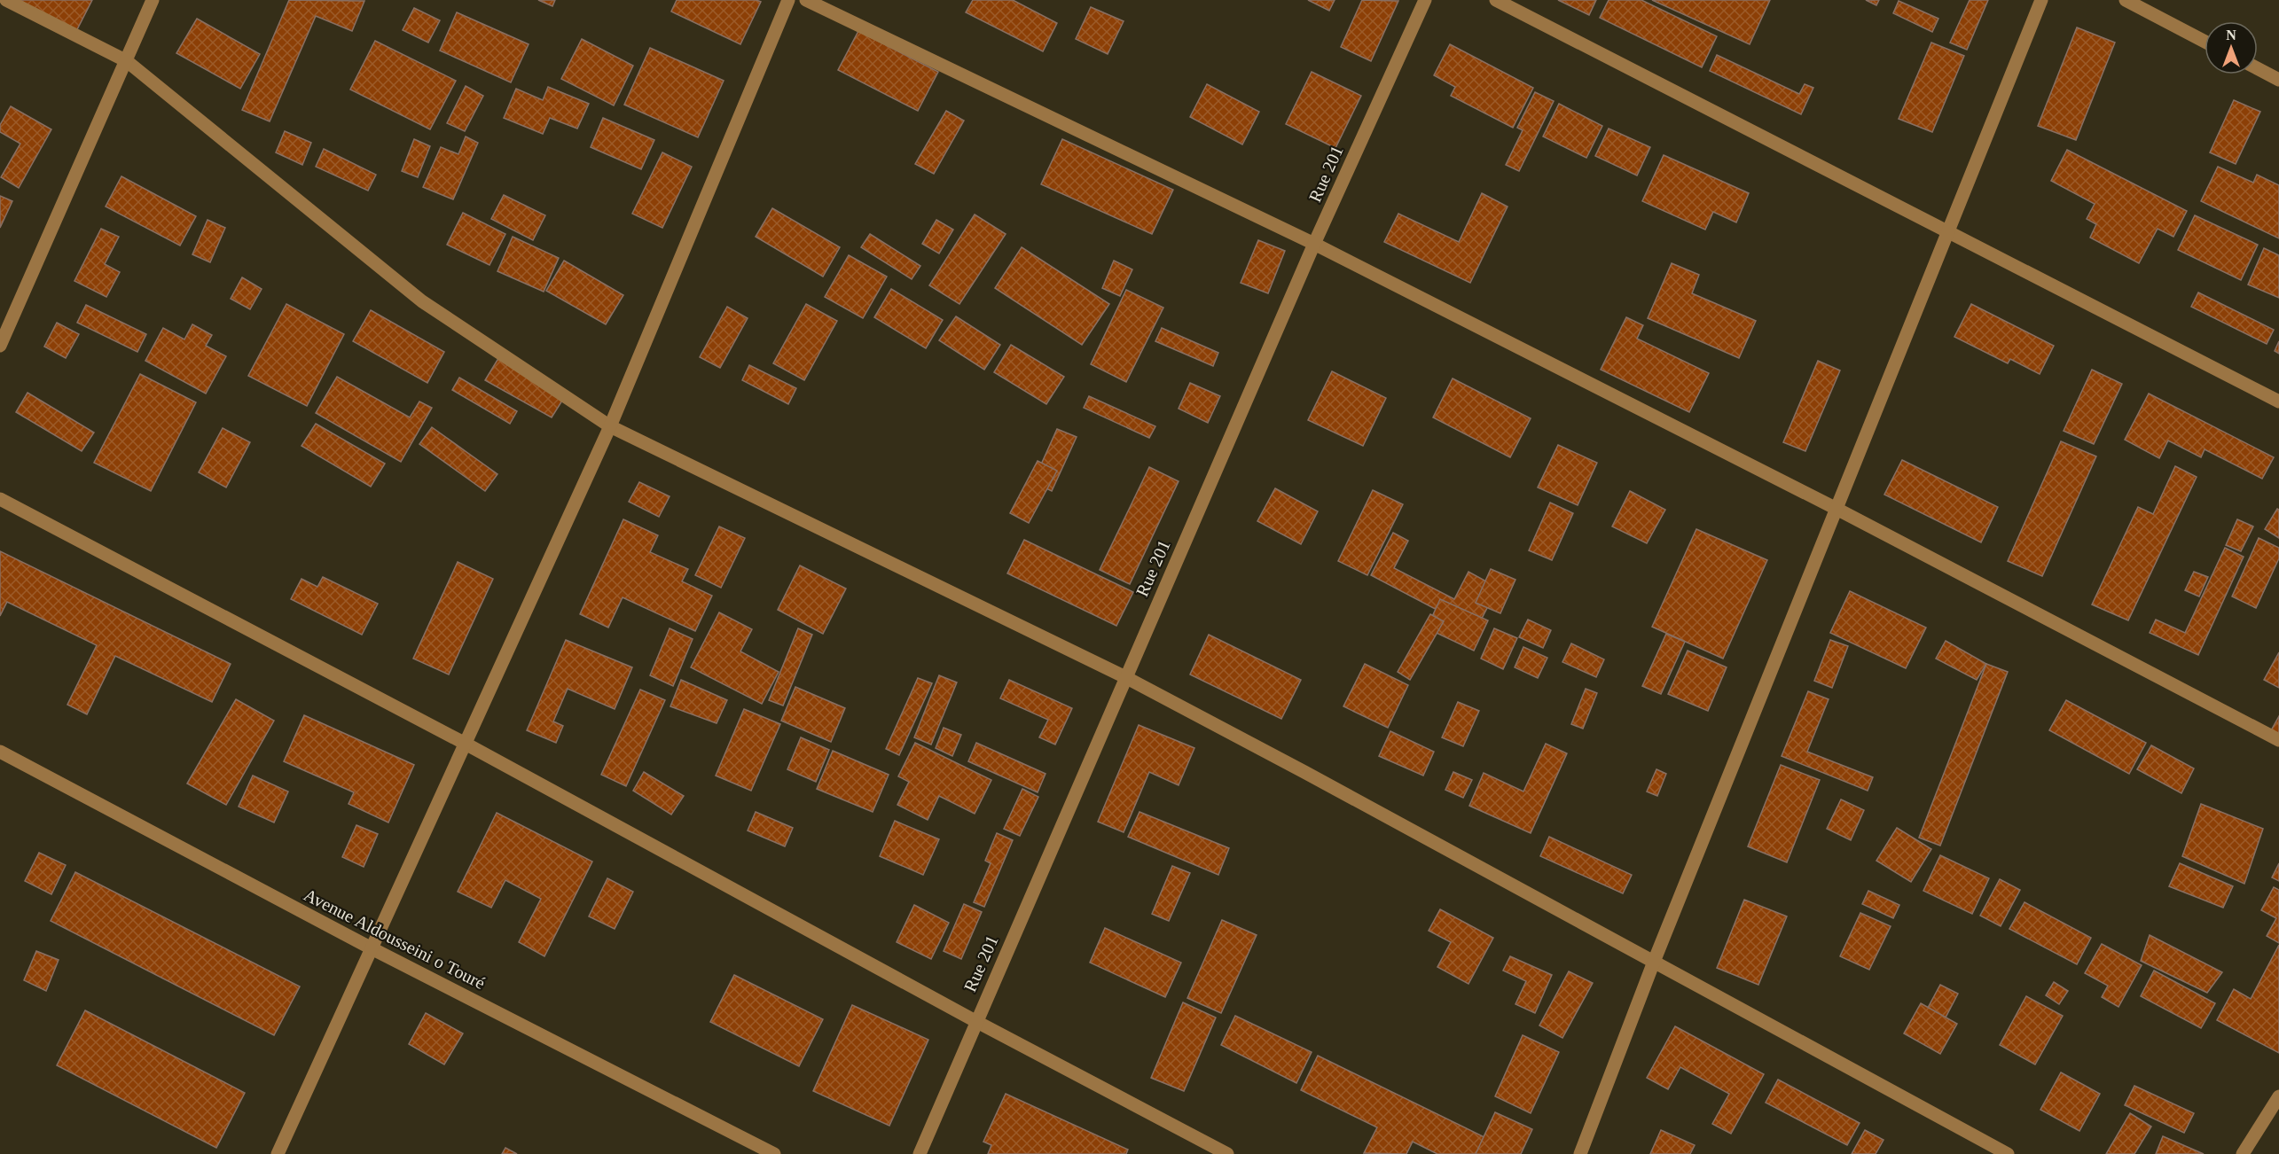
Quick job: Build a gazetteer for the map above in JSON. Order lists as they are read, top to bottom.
{
  "streets": {
    "street": ["Rue 201", "Avenue Aldousseini o Touré"]
  },
  "north": "top"
}
